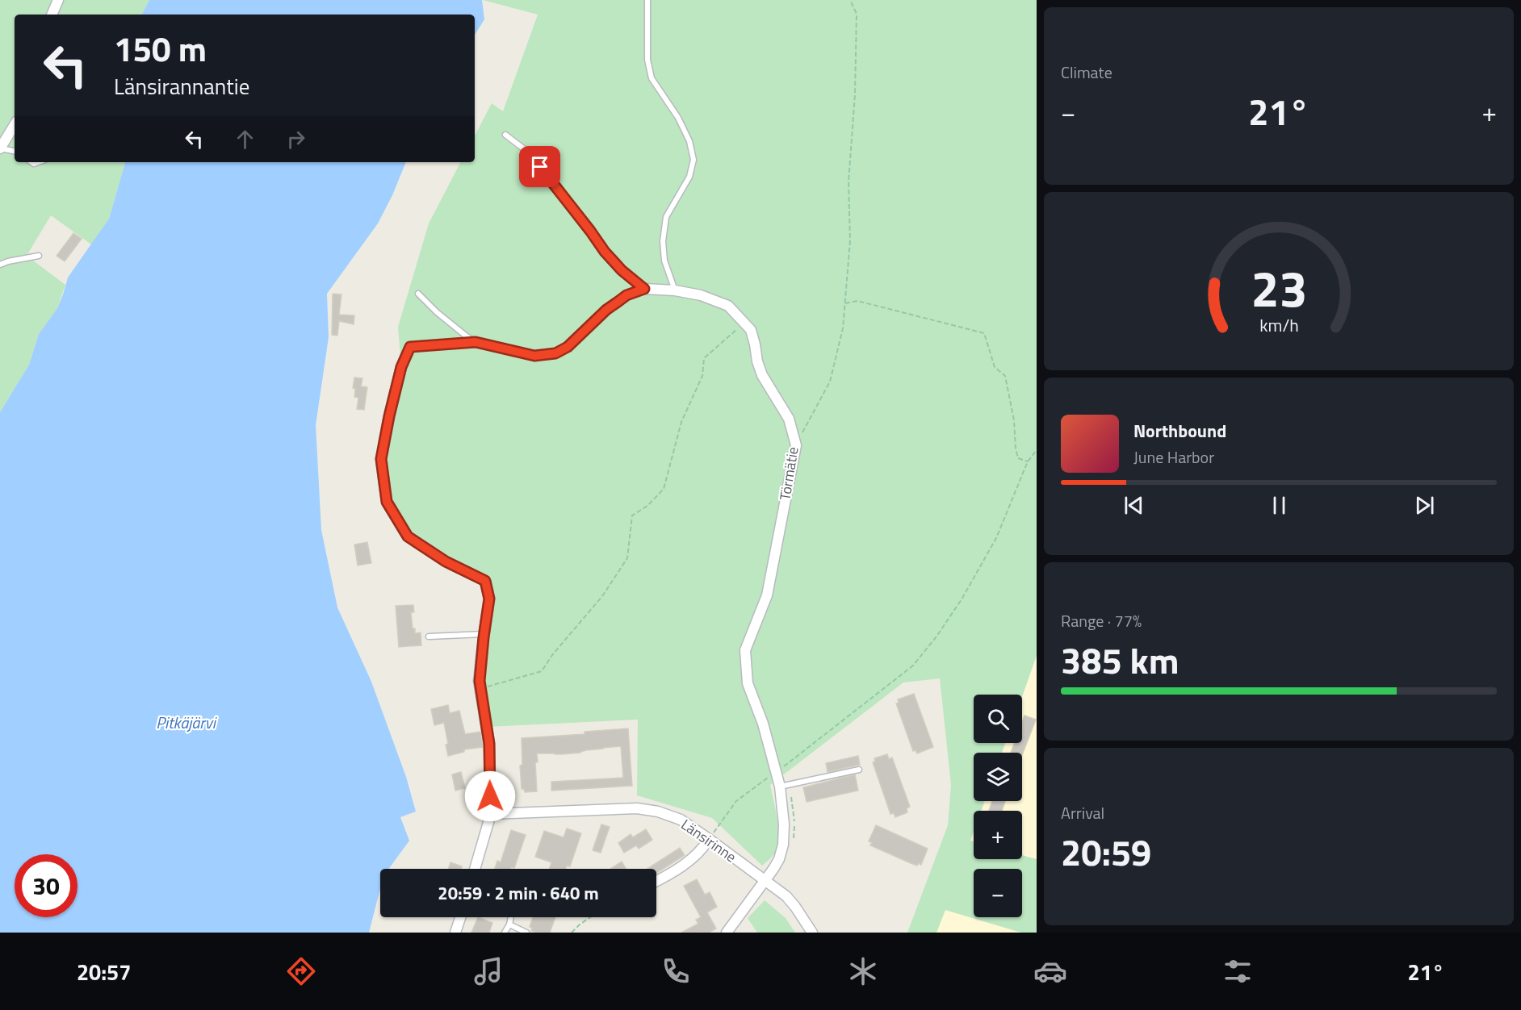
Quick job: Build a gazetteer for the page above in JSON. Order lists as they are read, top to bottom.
{
  "streets": {
    "street": ["Törmätie", "Länsirinne"]
  },
  "crossings": [
    ["Törmätie", "Länsirinne"]
  ],
  "water": ["Pitkäjärvi"],
  "page": {
    "tile": [
      "Climate",
      ["Range · 77%", "385 km"],
      ["Arrival", "20:59"]
    ],
    "turn": ["150 m", "Länsirannantie"],
    "heat": ["−", "21°", "+"],
    "song": ["Northbound", "June Harbor"],
    "map_buttons": ["+", "−"],
    "limit": "30",
    "trip": "20:59 · 2 min · 640 m",
    "tabs": ["20:57", "21°"],
    "gauge": ["23", "km/h"]
  }
}
